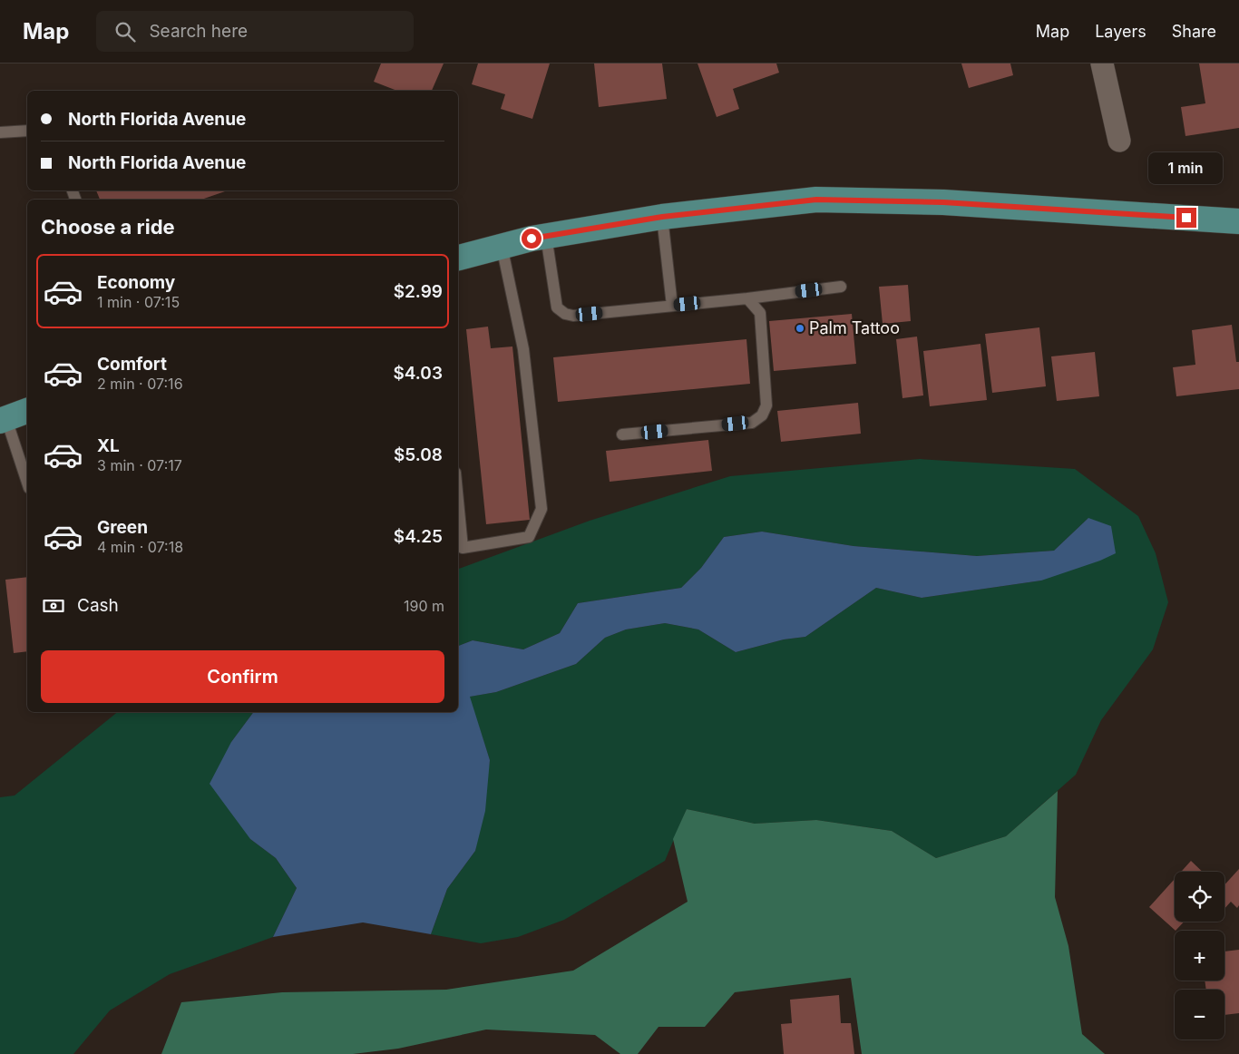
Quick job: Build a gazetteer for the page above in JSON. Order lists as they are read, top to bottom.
{
  "places": ["Palm Tattoo"],
  "page": {
    "header": "Map",
    "search": "Search here",
    "nav": ["Map", "Layers", "Share"],
    "banner": ["North Florida Avenue", "North Florida Avenue"],
    "bubble": "1 min",
    "heading": "Choose a ride",
    "list": [
      {
        "name": "Economy",
        "note": "1 min · 07:15",
        "value": "$2.99"
      },
      {
        "name": "Comfort",
        "note": "2 min · 07:16",
        "value": "$4.03"
      },
      {
        "name": "XL",
        "note": "3 min · 07:17",
        "value": "$5.08"
      },
      {
        "name": "Green",
        "note": "4 min · 07:18",
        "value": "$4.25"
      }
    ],
    "pay": ["Cash", "190 m"],
    "buttons": "Confirm",
    "map_buttons": ["+", "−"]
  }
}
